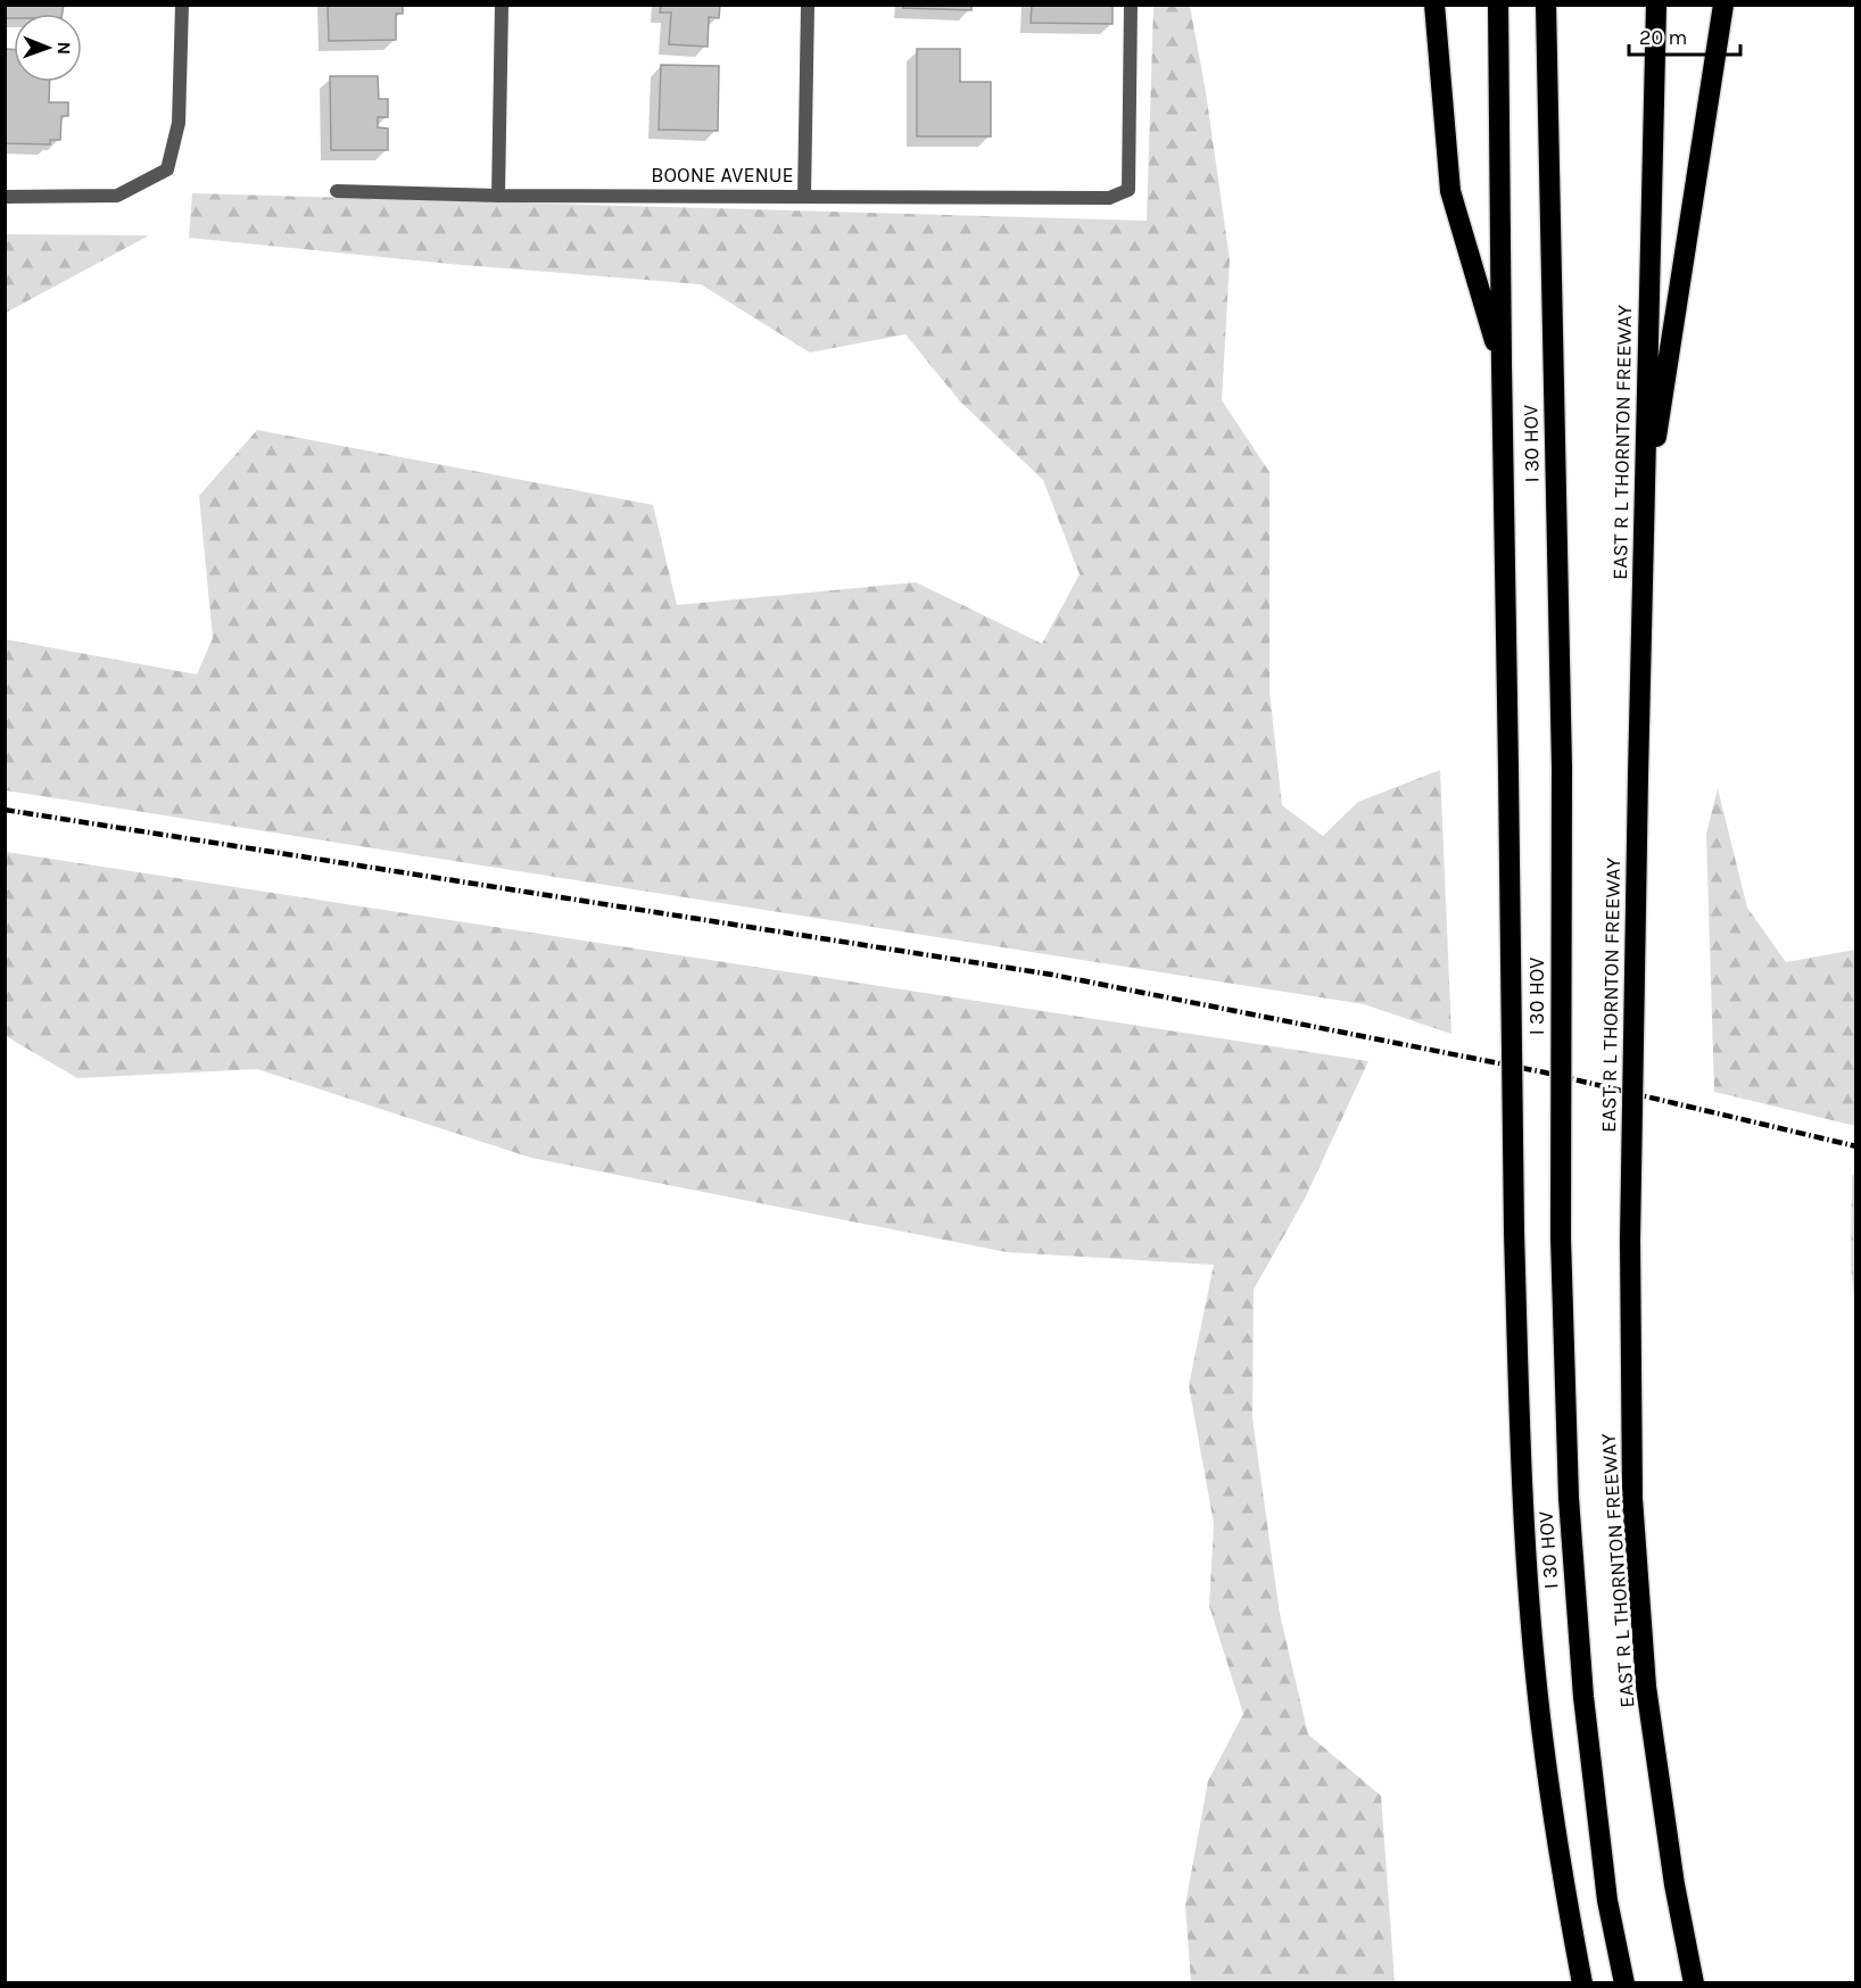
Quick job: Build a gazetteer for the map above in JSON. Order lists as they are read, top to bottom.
{
  "streets": {
    "highway": ["EAST R L THORNTON FREEWAY", "I 30 HOV"],
    "street": ["BOONE AVENUE"]
  },
  "scale_bar": "20 m",
  "north": "right"
}
